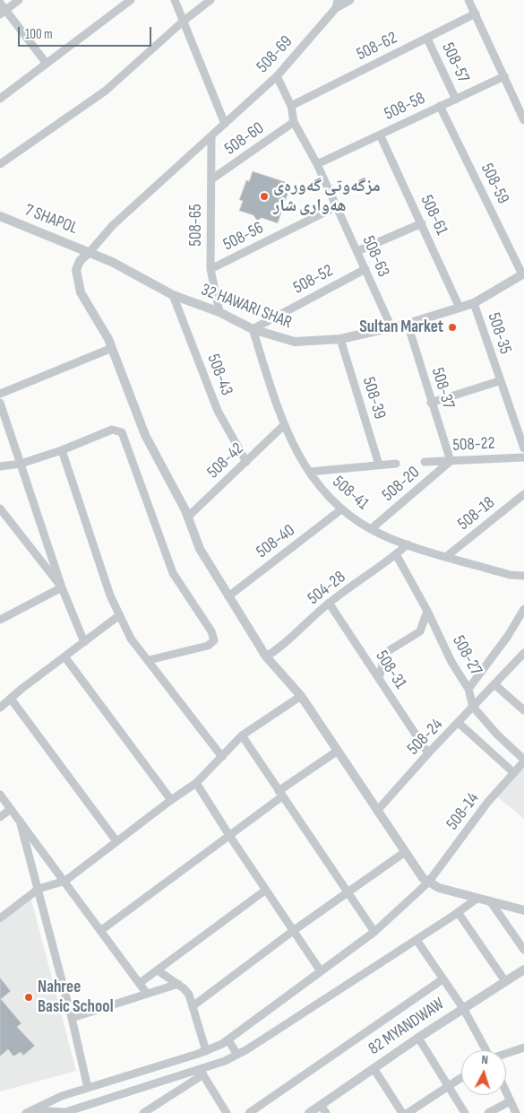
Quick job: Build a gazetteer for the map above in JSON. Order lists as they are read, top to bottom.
{
  "streets": {
    "street": [
      "508-62",
      "508-69",
      "508-57",
      "508-58",
      "508-60",
      "508-59",
      "508-61",
      "7 SHAPOL",
      "508-65",
      "508-56",
      "508-63",
      "508-52",
      "32 HAWARI SHAR",
      "508-35",
      "508-43",
      "508-37",
      "508-39",
      "508-22",
      "508-42",
      "508-20",
      "508-41",
      "508-18",
      "508-40",
      "504-28",
      "508-27",
      "508-31",
      "508-24",
      "508-14",
      "82 MYANDWAW"
    ]
  },
  "crossings": [
    ["508-62", "508-57"],
    ["508-62", "508-63"],
    ["508-69", "7 SHAPOL"],
    ["508-69", "508-65"],
    ["508-69", "508-63"],
    ["508-69", "32 HAWARI SHAR"],
    ["508-57", "508-58"],
    ["508-58", "508-59"],
    ["508-58", "508-61"],
    ["508-58", "508-63"],
    ["508-60", "508-65"],
    ["508-60", "508-63"],
    ["508-59", "32 HAWARI SHAR"],
    ["508-61", "32 HAWARI SHAR"],
    ["7 SHAPOL", "32 HAWARI SHAR"],
    ["508-65", "508-56"],
    ["508-65", "32 HAWARI SHAR"],
    ["508-56", "508-63"],
    ["508-63", "508-52"],
    ["508-63", "32 HAWARI SHAR"],
    ["508-52", "32 HAWARI SHAR"],
    ["508-52", "508-41"],
    ["32 HAWARI SHAR", "508-35"],
    ["32 HAWARI SHAR", "508-43"],
    ["32 HAWARI SHAR", "508-37"],
    ["32 HAWARI SHAR", "508-39"],
    ["32 HAWARI SHAR", "508-41"],
    ["508-43", "508-42"],
    ["508-37", "508-22"],
    ["508-37", "508-20"],
    ["508-22", "508-20"],
    ["508-42", "508-41"],
    ["508-20", "508-41"],
    ["508-41", "508-18"],
    ["508-41", "508-40"],
    ["508-41", "504-28"],
    ["504-28", "508-27"],
    ["504-28", "508-31"],
    ["508-27", "508-24"],
    ["508-27", "508-14"],
    ["508-31", "508-24"]
  ],
  "places": ["مزگەوتی گەورەی هەواری شار", "Sultan Market", "Nahree Basic School"],
  "scale_bar": "100 m",
  "north": "top"
}
